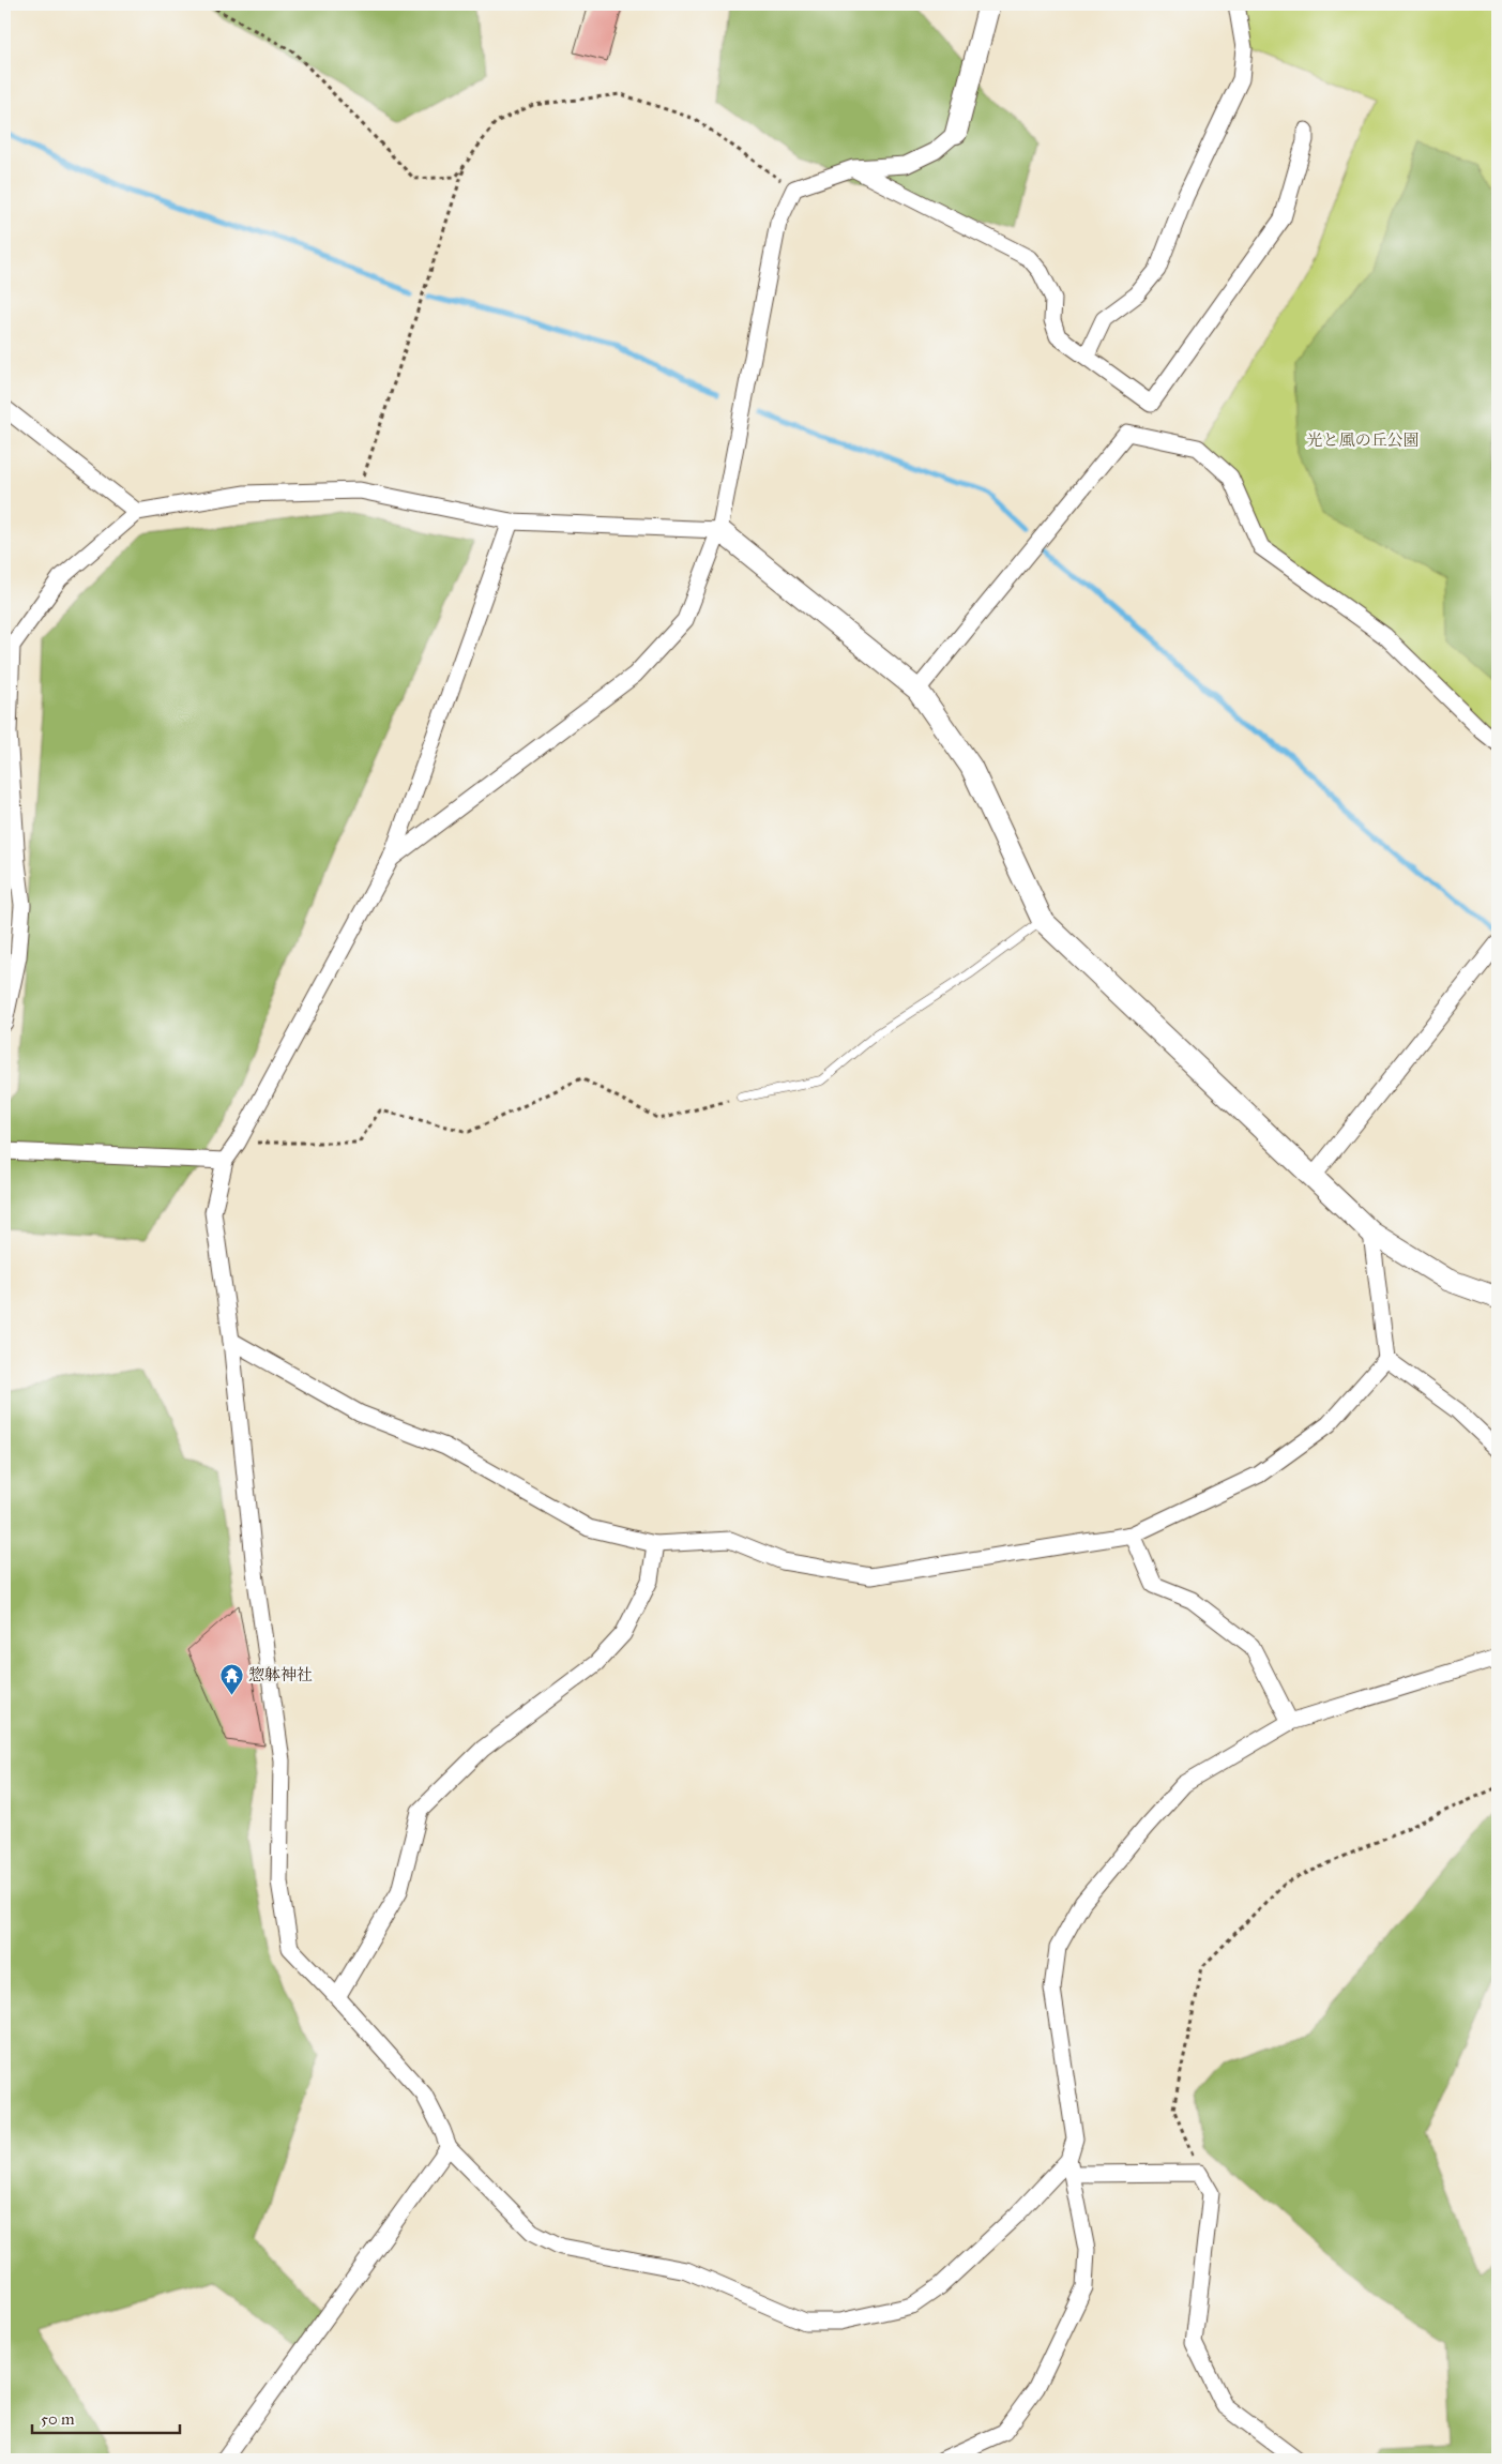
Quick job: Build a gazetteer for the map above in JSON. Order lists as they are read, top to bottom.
{
  "parks": ["光と風の丘公園"],
  "places": {
    "temple": ["惣躰神社"]
  },
  "scale_bar": "50 m"
}
